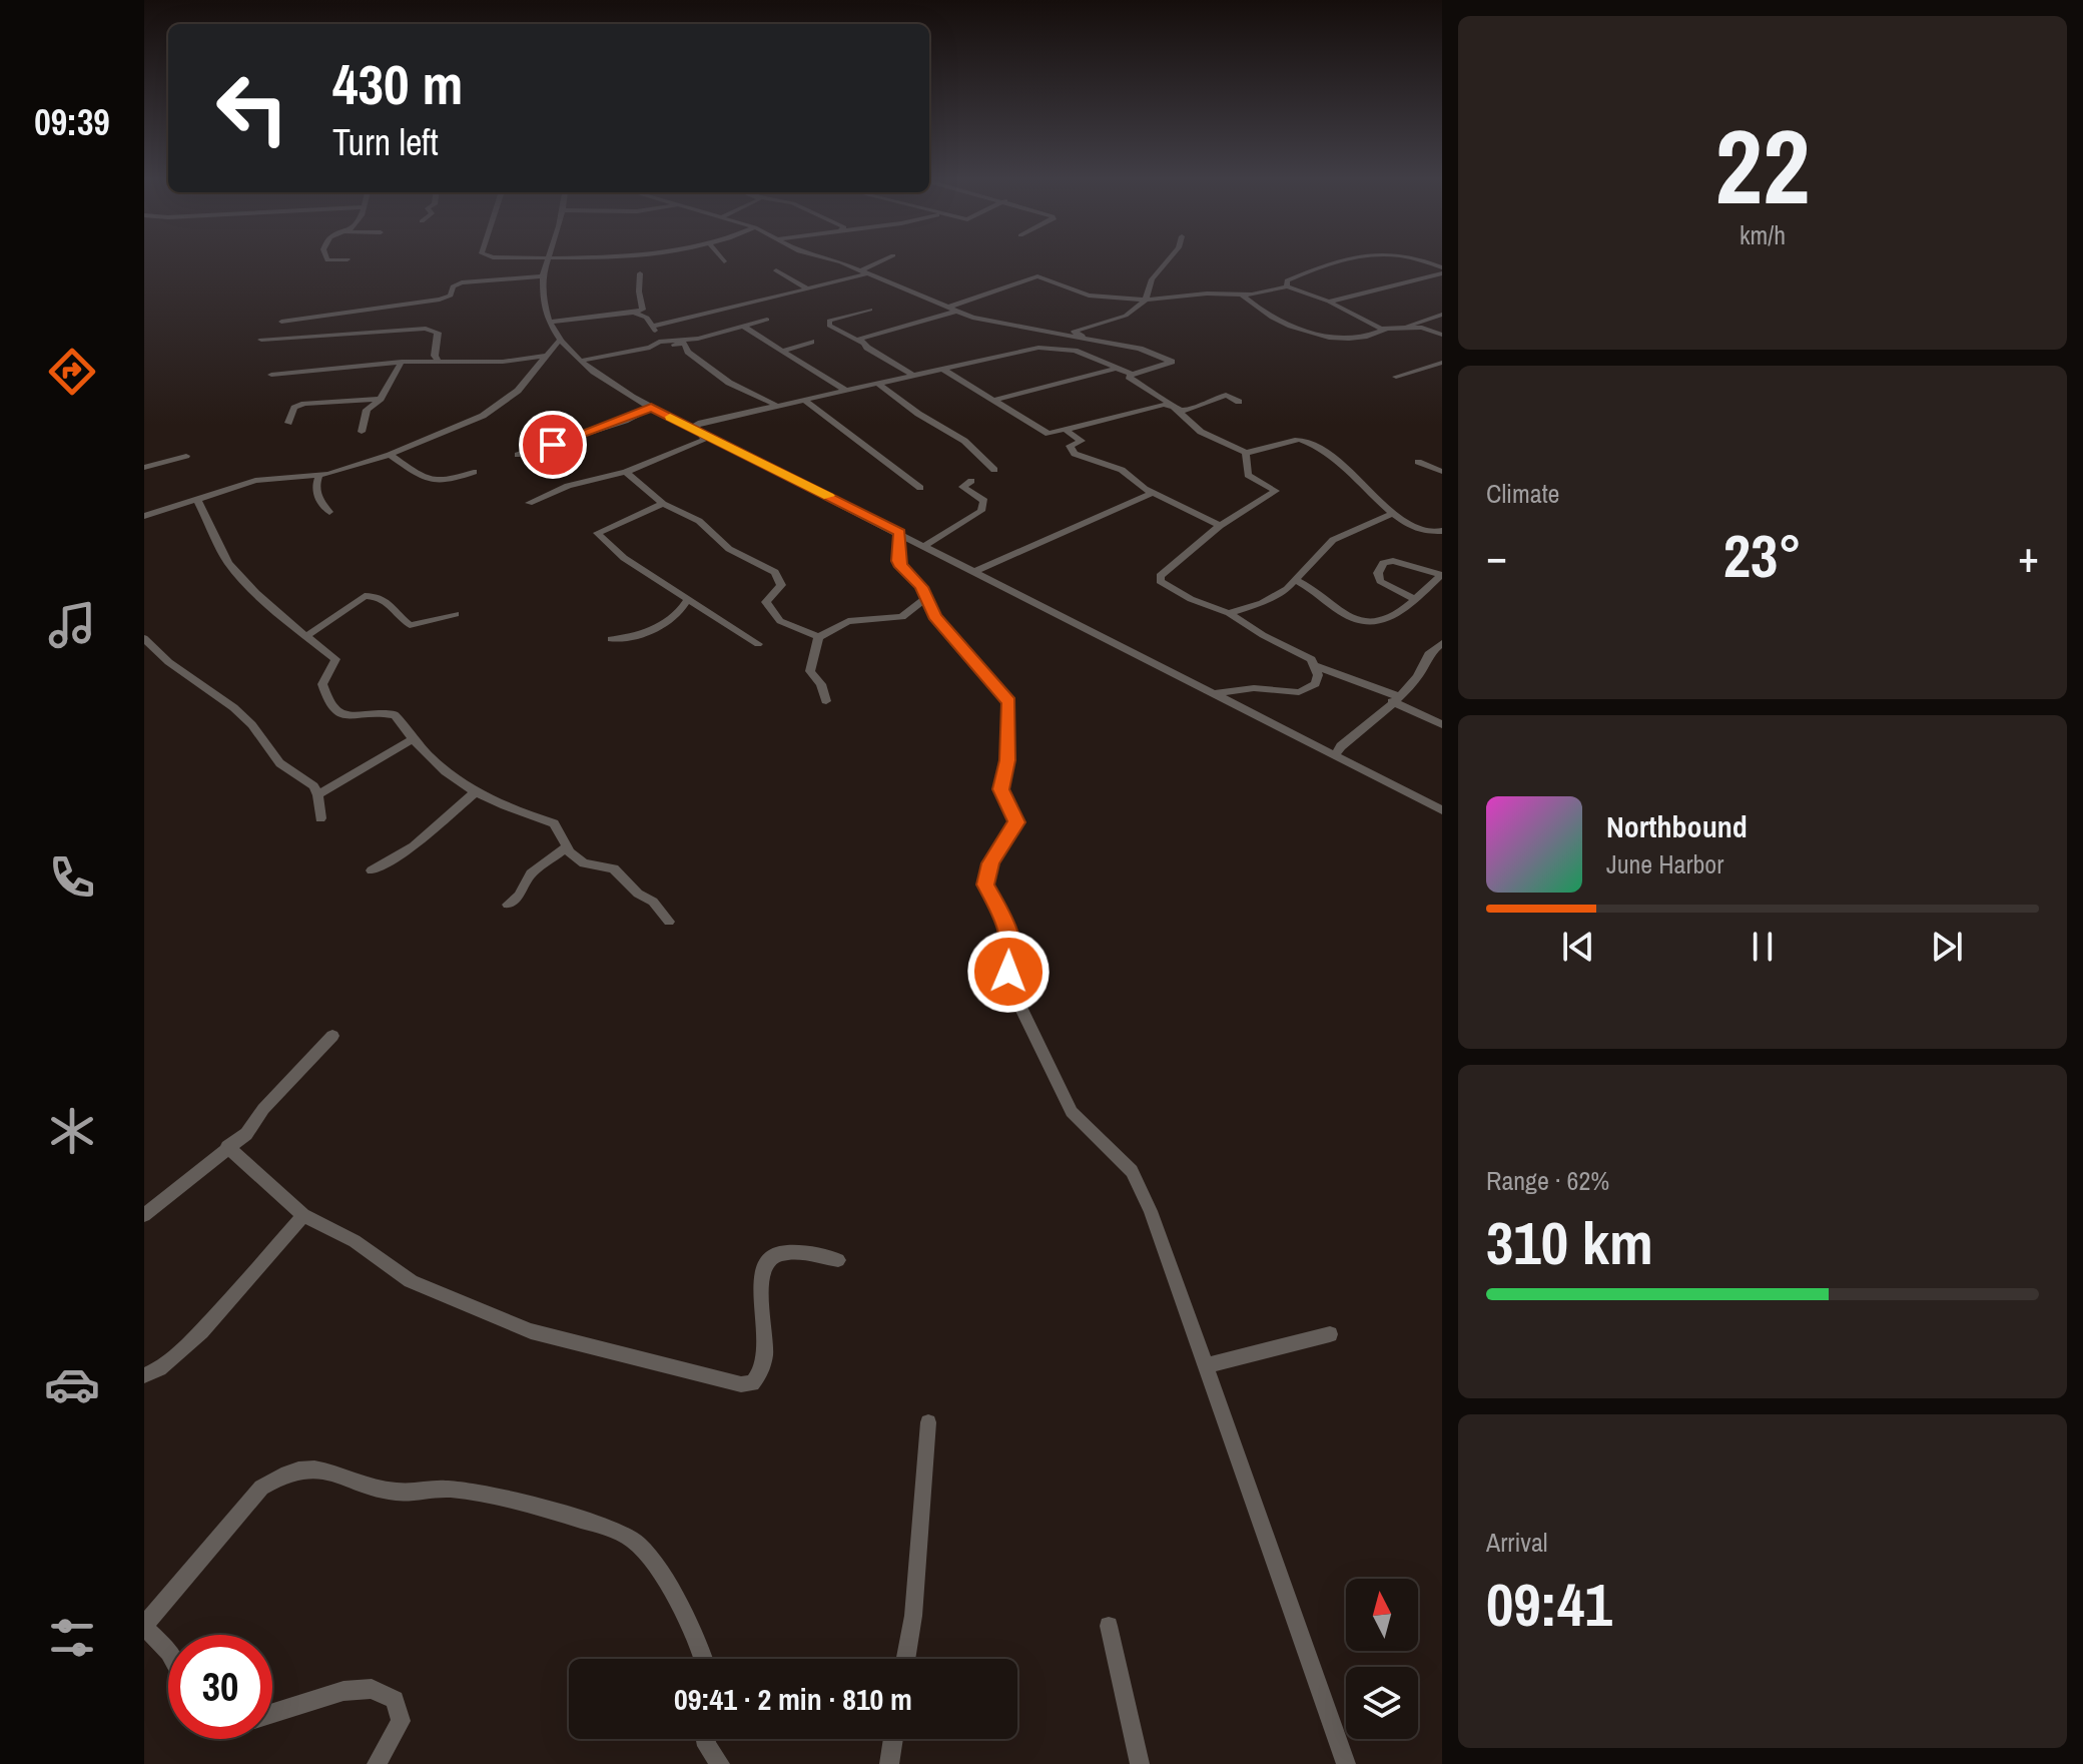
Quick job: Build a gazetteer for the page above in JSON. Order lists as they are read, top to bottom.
{
  "north": "top",
  "page": {
    "tabs": "09:39",
    "tile": [
      ["22", "km/h"],
      "Climate",
      ["Range · 62%", "310 km"],
      ["Arrival", "09:41"]
    ],
    "turn": ["430 m", "Turn left"],
    "heat": ["−", "23°", "+"],
    "song": ["Northbound", "June Harbor"],
    "limit": "30",
    "trip": "09:41 · 2 min · 810 m"
  }
}
